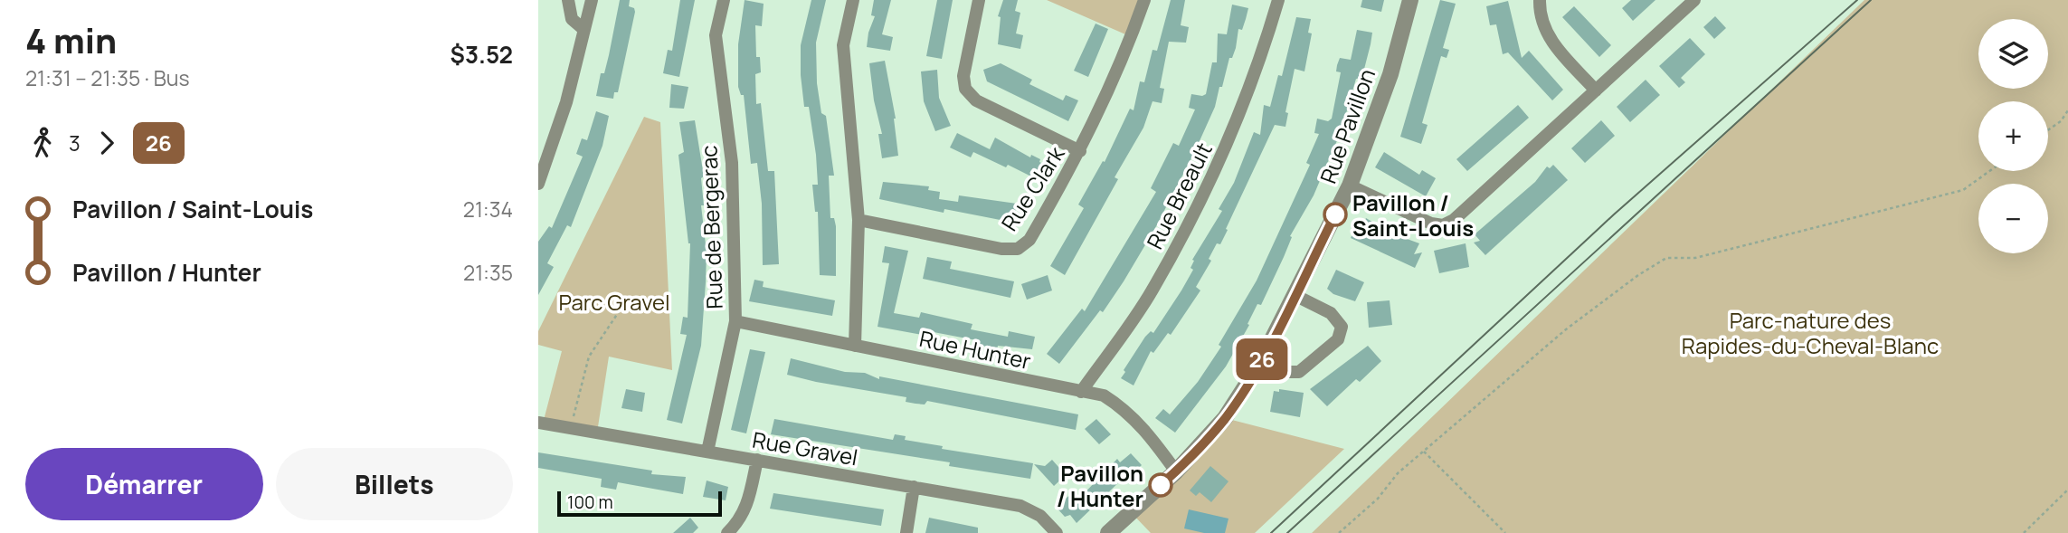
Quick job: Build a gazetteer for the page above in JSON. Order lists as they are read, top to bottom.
{
  "streets": {
    "street": [
      "Rue Pavillon",
      "Rue Clark",
      "Rue Breault",
      "Rue de Bergerac",
      "Rue Hunter",
      "Rue Gravel"
    ]
  },
  "crossings": [
    ["Rue Pavillon", "Rue Hunter"],
    ["Rue Breault", "Rue Hunter"],
    ["Rue de Bergerac", "Rue Hunter"],
    ["Rue de Bergerac", "Rue Gravel"]
  ],
  "parks": ["Parc Gravel", "Parc-nature des Rapides-du-Cheval-Blanc"],
  "places": ["Pavillon / Saint-Louis", "Pavillon / Hunter"],
  "lines": ["bus line 26"],
  "scale_bar": "100 m",
  "page": {
    "heading": ["4 min", "21:31 – 21:35 · Bus", "$3.52"],
    "on_map": "26",
    "map_buttons": ["+", "−"],
    "legs": ["3", "26"],
    "list": [
      {
        "name": "Pavillon / Saint-Louis",
        "value": "21:34"
      },
      {
        "name": "Pavillon / Hunter",
        "value": "21:35"
      }
    ],
    "buttons": ["Démarrer", "Billets"],
    "scale": "100 m"
  }
}
